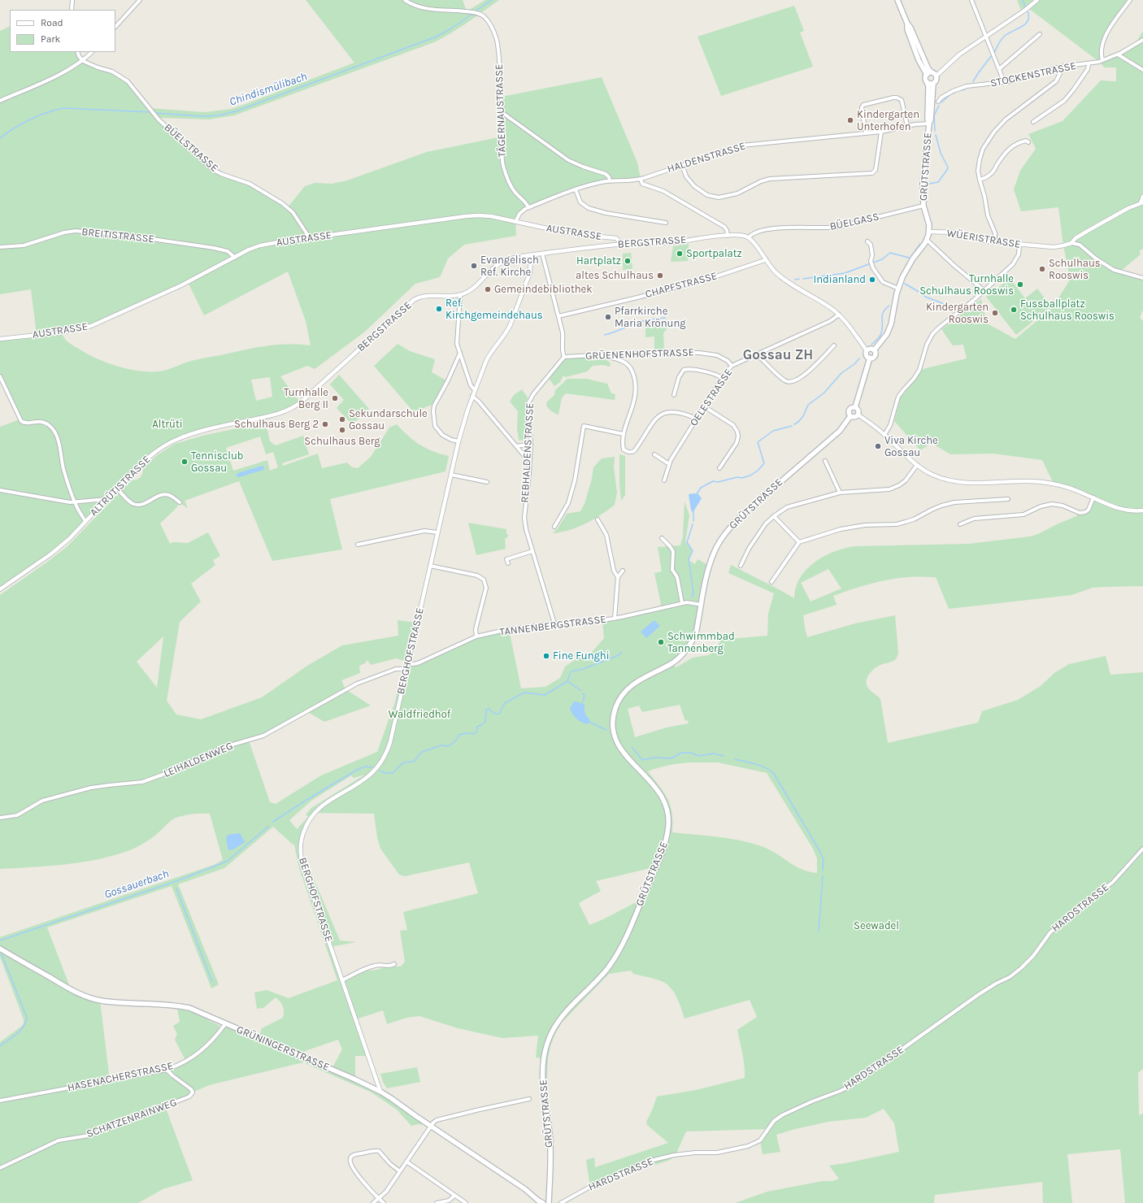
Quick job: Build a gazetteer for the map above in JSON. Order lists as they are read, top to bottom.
{
  "streets": {
    "main road": ["GRÜTSTRASSE", "GRÜNINGERSTRASSE"],
    "street": [
      "STOCKENSTRASSE",
      "TÄGERNAUSTRASSE",
      "BÜELSTRASSE",
      "HALDENSTRASSE",
      "BÜELGASS",
      "AUSTRASSE",
      "BREITISTRASSE",
      "WÜERISTRASSE",
      "BERGSTRASSE",
      "CHAPFSTRASSE",
      "GRÜENENHOFSTRASSE",
      "OELESTRASSE",
      "REBHALDENSTRASSE",
      "ALTRÜTISTRASSE",
      "TANNENBERGSTRASSE",
      "BERGHOFSTRASSE",
      "LEIHALDENWEG",
      "HARDSTRASSE",
      "HASENACHERSTRASSE",
      "SCHATZENRAINWEG"
    ]
  },
  "crossings": [
    ["TÄGERNAUSTRASSE", "HALDENSTRASSE"],
    ["BÜELSTRASSE", "AUSTRASSE"],
    ["HALDENSTRASSE", "GRÜTSTRASSE"],
    ["HALDENSTRASSE", "AUSTRASSE"],
    ["GRÜTSTRASSE", "BÜELGASS"],
    ["GRÜTSTRASSE", "WÜERISTRASSE"],
    ["GRÜTSTRASSE", "TANNENBERGSTRASSE"],
    ["BÜELGASS", "BERGSTRASSE"],
    ["AUSTRASSE", "BREITISTRASSE"],
    ["AUSTRASSE", "BERGSTRASSE"],
    ["BERGSTRASSE", "ALTRÜTISTRASSE"],
    ["BERGSTRASSE", "BERGHOFSTRASSE"],
    ["GRÜENENHOFSTRASSE", "OELESTRASSE"],
    ["GRÜENENHOFSTRASSE", "REBHALDENSTRASSE"],
    ["REBHALDENSTRASSE", "TANNENBERGSTRASSE"],
    ["TANNENBERGSTRASSE", "BERGHOFSTRASSE"],
    ["BERGHOFSTRASSE", "LEIHALDENWEG"],
    ["BERGHOFSTRASSE", "GRÜNINGERSTRASSE"],
    ["GRÜNINGERSTRASSE", "HASENACHERSTRASSE"],
    ["HASENACHERSTRASSE", "SCHATZENRAINWEG"]
  ],
  "districts": ["Gossau ZH"],
  "water": ["Chindismülibach", "Gossauerbach"],
  "parks": ["Altrüti", "Waldfriedhof", "Seewadel"],
  "places": [
    "Kindergarten Unterhofen",
    "Sportpalatz",
    "Hartplatz",
    "Evangelisch Ref. Kirche",
    "Schulhaus Rooswis",
    "altes Schulhaus",
    "Indianland",
    "Turnhalle Schulhaus Rooswis",
    "Gemeindebibliothek",
    "Ref. Kirchgemeindehaus",
    "Fussballplatz Schulhaus Rooswis",
    "Kindergarten Rooswis",
    "Pfarrkirche Maria Krönung",
    "Turnhalle Berg II",
    "Sekundarschule Gossau",
    "Schulhaus Berg 2",
    "Schulhaus Berg",
    "Viva Kirche Gossau",
    "Tennisclub Gossau",
    "Schwimmbad Tannenberg",
    "Fine Funghi"
  ],
  "legend": ["Road", "Park"]
}
